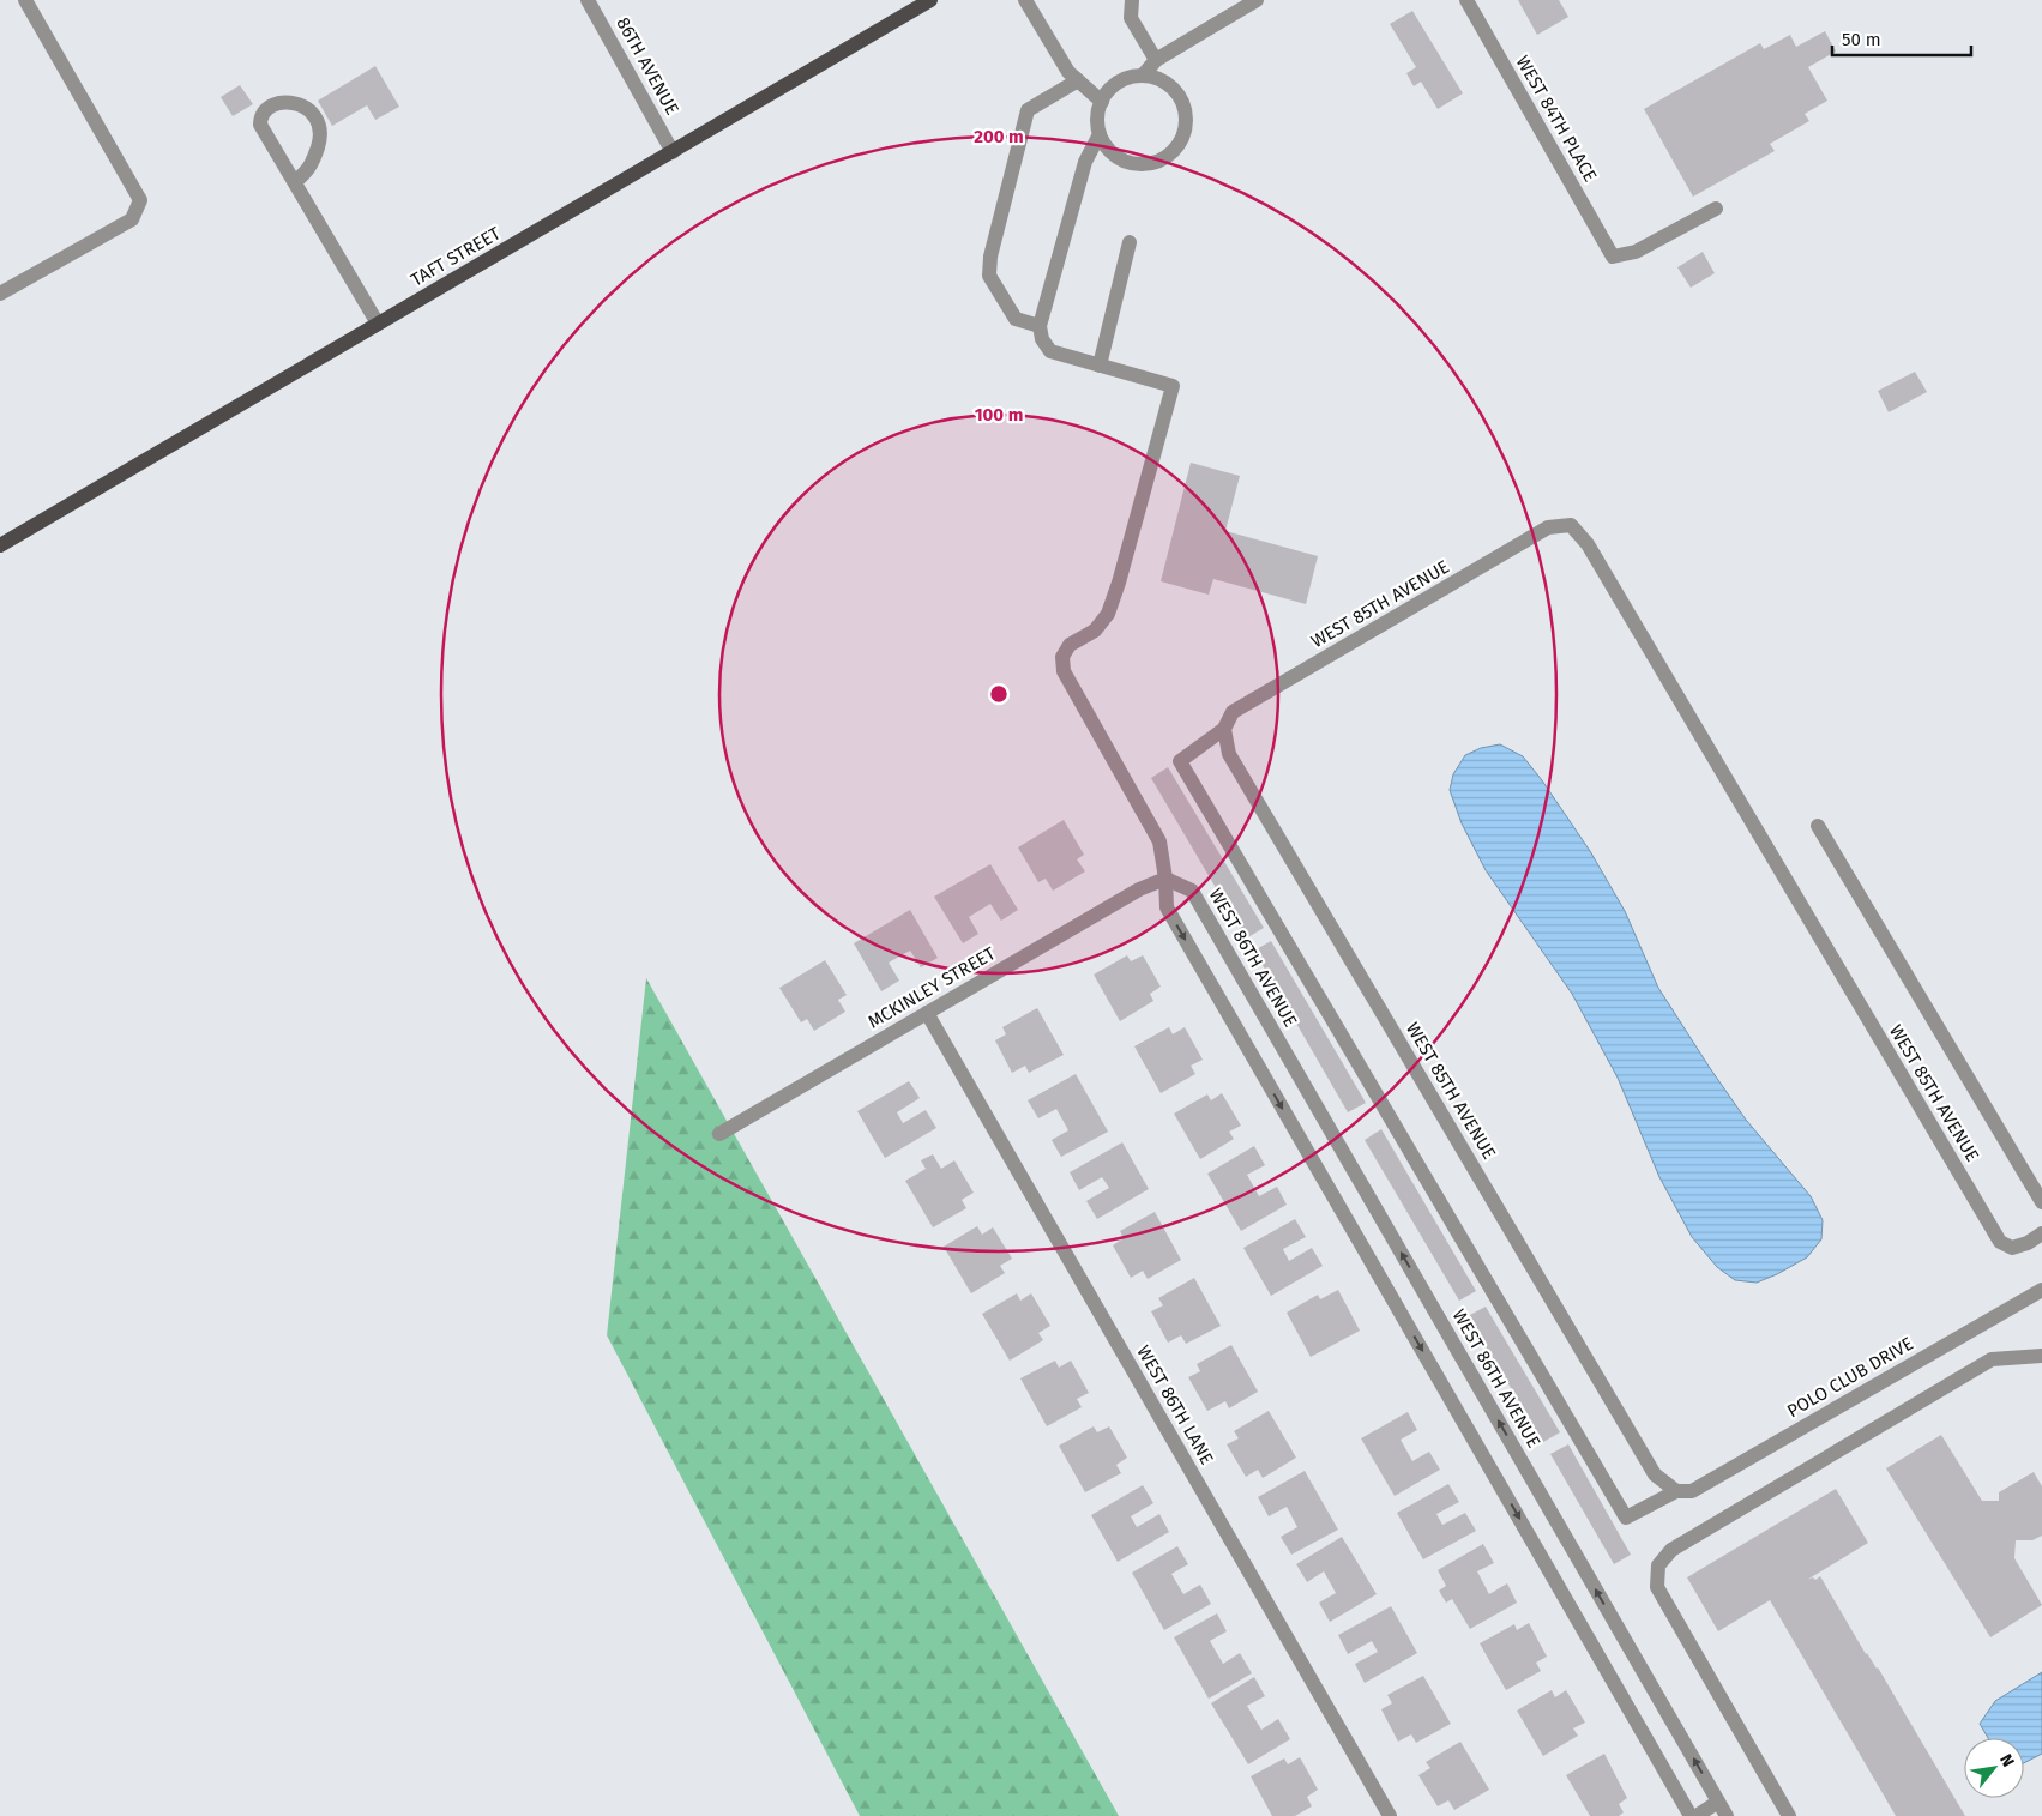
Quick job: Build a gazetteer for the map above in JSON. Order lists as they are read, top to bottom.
{
  "streets": {
    "main road": ["TAFT STREET"],
    "street": [
      "86TH AVENUE",
      "WEST 84TH PLACE",
      "WEST 85TH AVENUE",
      "WEST 86TH AVENUE",
      "MCKINLEY STREET",
      "POLO CLUB DRIVE",
      "WEST 86TH LANE"
    ]
  },
  "crossings": [
    ["86TH AVENUE", "TAFT STREET"],
    ["WEST 85TH AVENUE", "POLO CLUB DRIVE"],
    ["WEST 86TH AVENUE", "MCKINLEY STREET"],
    ["MCKINLEY STREET", "WEST 86TH LANE"]
  ],
  "scale_bar": "50 m",
  "north": "top right",
  "rings": ["200 m", "100 m"]
}
